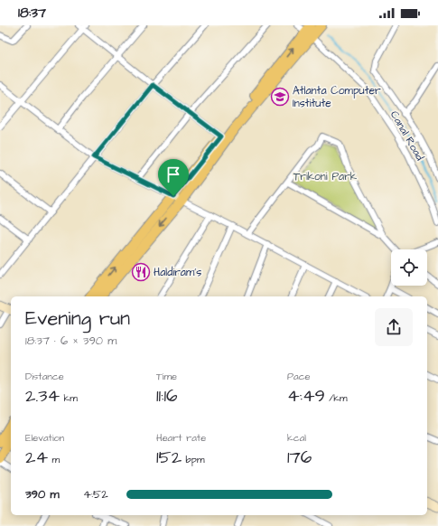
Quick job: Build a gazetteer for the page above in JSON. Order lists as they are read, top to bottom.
{
  "streets": {
    "street": ["Canal Road"]
  },
  "parks": ["Trikoni Park"],
  "places": {
    "school or university": ["Atlanta Computer Institute"],
    "restaurant": ["Haldiram's"]
  },
  "page": {
    "status": "18:37",
    "heading": ["Evening run", "18:37 · 6 × 390 m"],
    "stats": [
      ["Distance", "2.34 km"],
      ["Time", "11:16"],
      ["Pace", "4:49 /km"],
      ["Elevation", "24 m"],
      ["Heart rate", "152 bpm"],
      ["kcal", "176"]
    ],
    "list": [
      {
        "name": "390 m",
        "note": "4:52"
      }
    ]
  }
}
